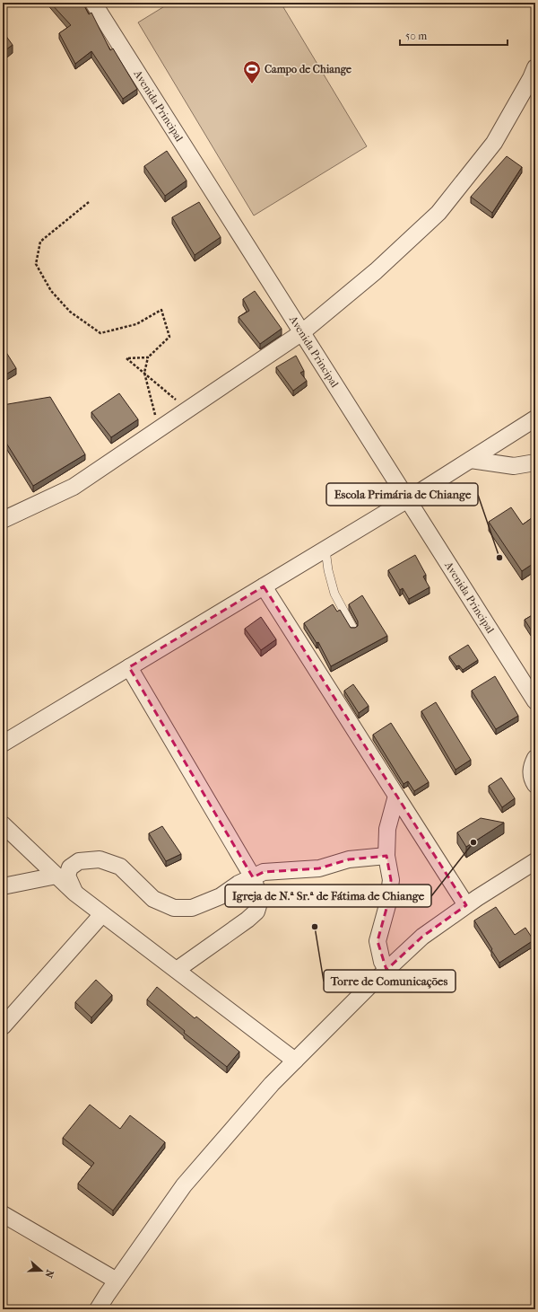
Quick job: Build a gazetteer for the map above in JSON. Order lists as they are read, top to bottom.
{
  "streets": {
    "street": ["Avenida Principal"]
  },
  "places": {
    "sports": ["Campo de Chiange"],
    "other": ["Escola Primária de Chiange", "Igreja de N.ª Sr.ª de Fátima de Chiange", "Torre de Comunicações"]
  },
  "scale_bar": "50 m",
  "north": "right"
}
